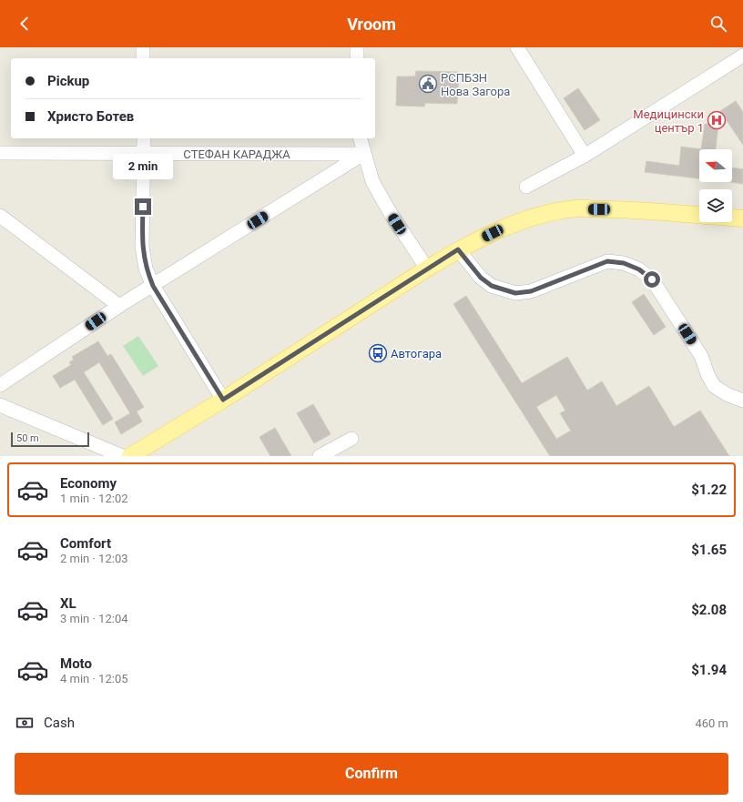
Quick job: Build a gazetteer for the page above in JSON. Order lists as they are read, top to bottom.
{
  "streets": {
    "street": ["СТЕФАН КАРАДЖА"]
  },
  "places": {
    "public building": ["РСПБЗН Нова Загора"],
    "hospital": ["Медицински център 1"],
    "bus stop": ["Автогара"]
  },
  "scale_bar": "50 m",
  "north": "left",
  "page": {
    "header": "Vroom",
    "banner": ["Pickup", "Христо Ботев"],
    "bubble": "2 min",
    "scale": "50 m",
    "list": [
      {
        "name": "Economy",
        "note": "1 min · 12:02",
        "value": "$1.22"
      },
      {
        "name": "Comfort",
        "note": "2 min · 12:03",
        "value": "$1.65"
      },
      {
        "name": "XL",
        "note": "3 min · 12:04",
        "value": "$2.08"
      },
      {
        "name": "Moto",
        "note": "4 min · 12:05",
        "value": "$1.94"
      }
    ],
    "pay": ["Cash", "460 m"],
    "buttons": "Confirm"
  }
}
